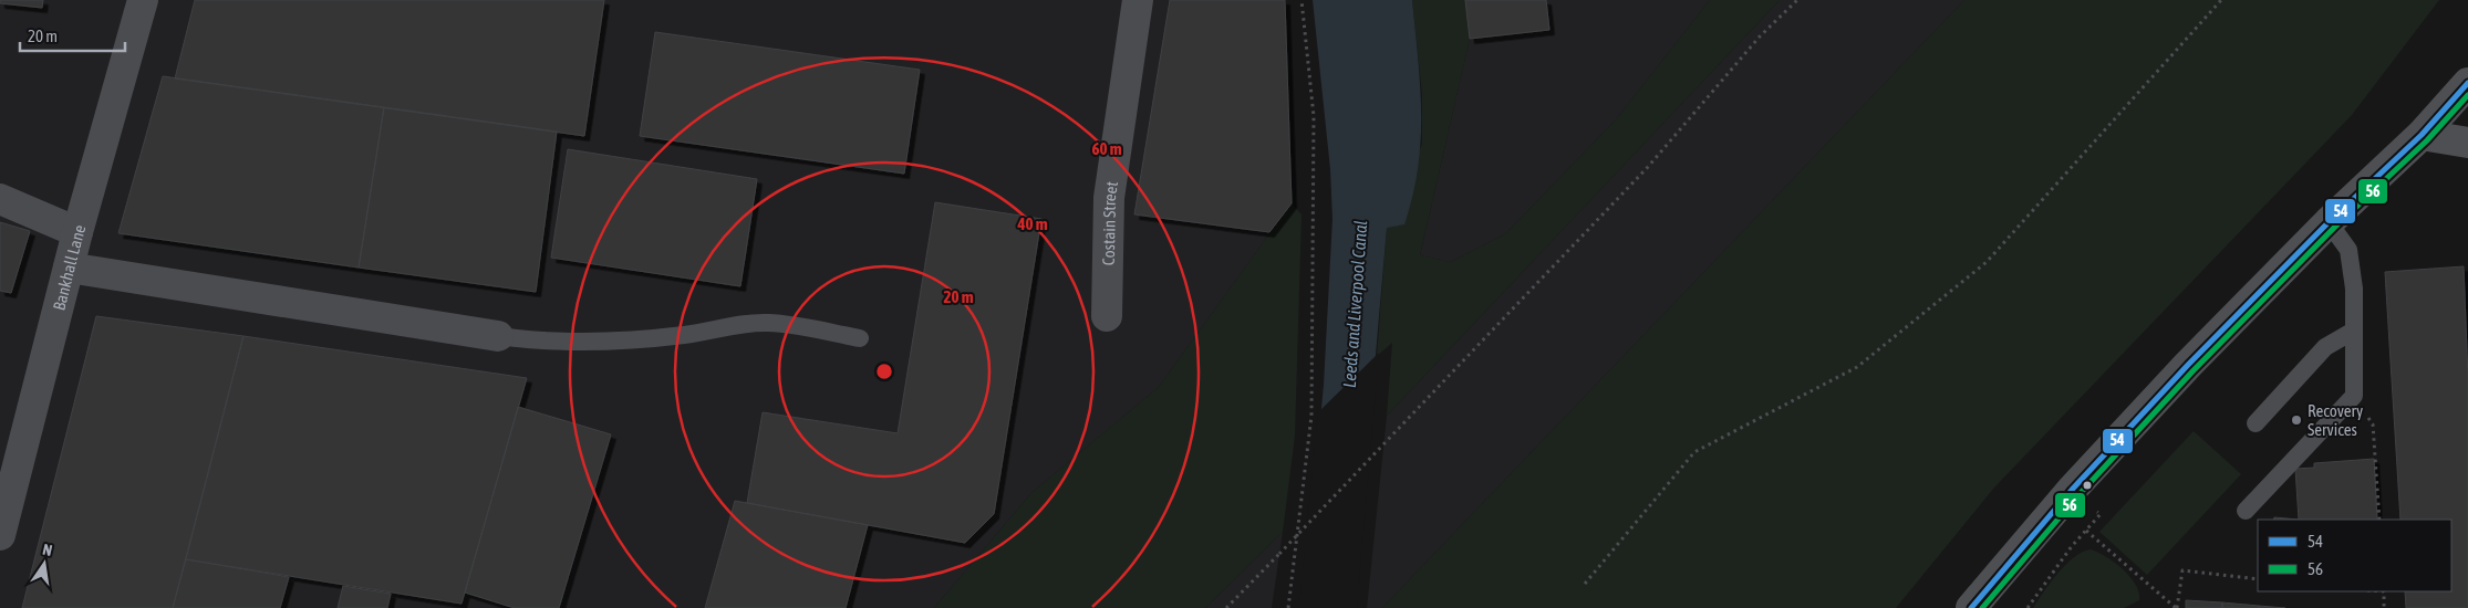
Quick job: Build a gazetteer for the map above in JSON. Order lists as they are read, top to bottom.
{
  "streets": {
    "street": ["Costain Street", "Bankhall Lane"]
  },
  "water": ["Leeds and Liverpool Canal"],
  "places": ["Recovery Services"],
  "lines": ["transit line 54", "transit line 56"],
  "legend": ["54", "56"],
  "scale_bar": "20 m",
  "north": "top",
  "rings": ["60 m", "40 m", "20 m"]
}
